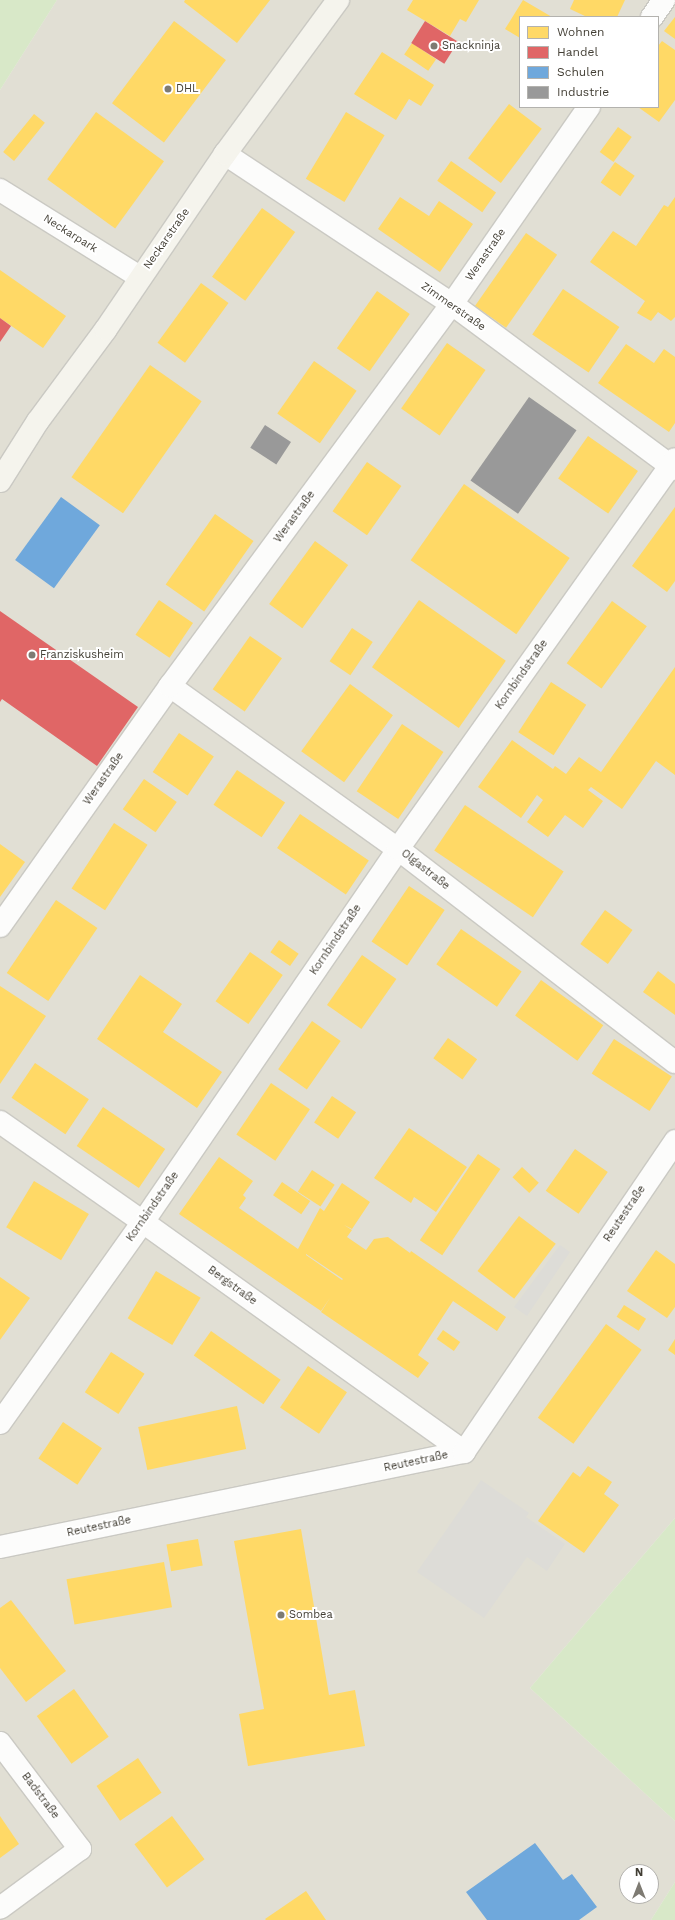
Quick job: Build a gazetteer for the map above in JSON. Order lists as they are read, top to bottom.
{
  "streets": {
    "main road": ["Neckarstraße"],
    "street": [
      "Neckarpark",
      "Werastraße",
      "Zimmerstraße",
      "Kornbindstraße",
      "Olgastraße",
      "Reutestraße",
      "Bergstraße",
      "Badstraße"
    ]
  },
  "crossings": [
    ["Neckarpark", "Neckarstraße"],
    ["Neckarstraße", "Zimmerstraße"],
    ["Werastraße", "Zimmerstraße"],
    ["Werastraße", "Olgastraße"],
    ["Zimmerstraße", "Kornbindstraße"],
    ["Kornbindstraße", "Olgastraße"],
    ["Kornbindstraße", "Bergstraße"],
    ["Reutestraße", "Bergstraße"]
  ],
  "places": [
    "Snackninja",
    "DHL",
    "Franziskusheim",
    "Sombea"
  ],
  "legend": [
    "Wohnen",
    "Handel",
    "Schulen",
    "Industrie"
  ],
  "north": "top"
}
